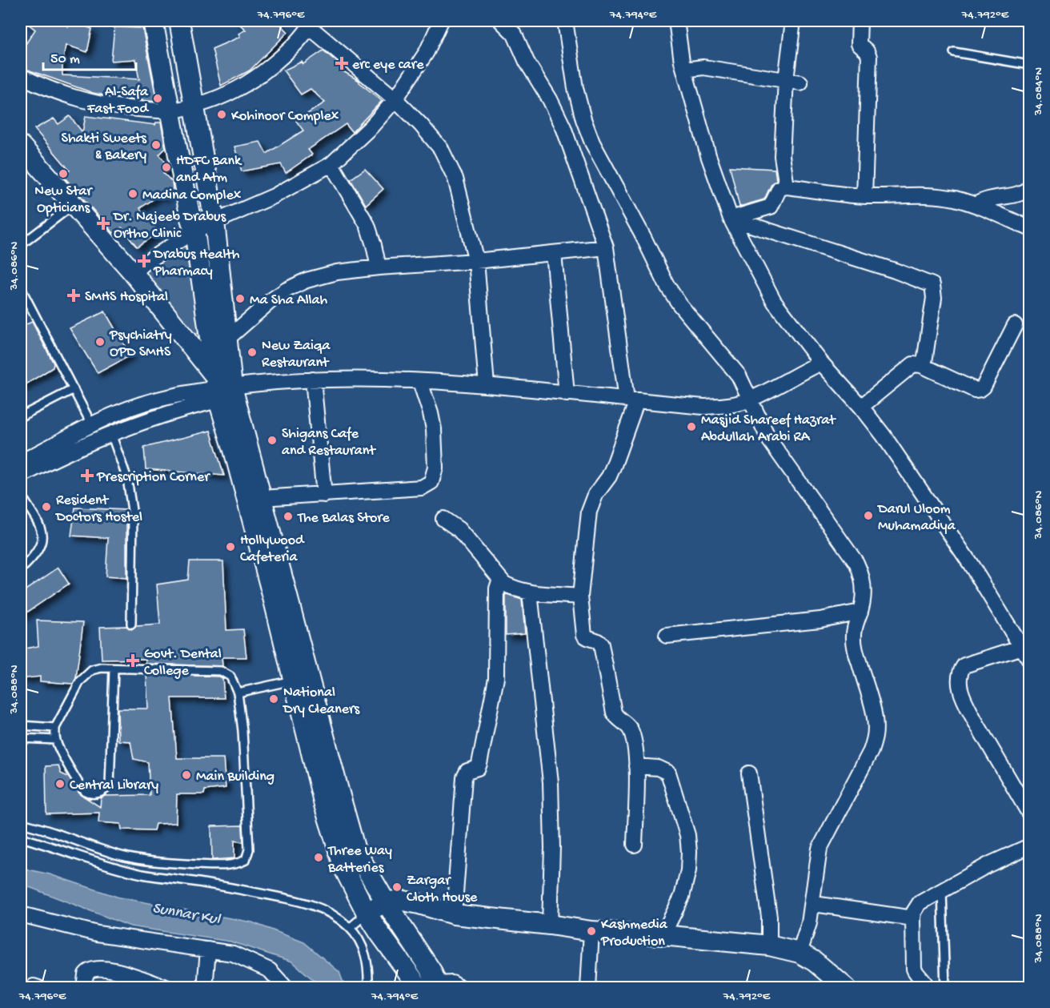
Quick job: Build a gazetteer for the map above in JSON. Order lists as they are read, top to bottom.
{
  "water": ["Sunnar Kul"],
  "places": {
    "health": [
      "erc eye care",
      "Dr. Najeeb Drabus Ortho Clinic",
      "Drabus Health Pharmacy",
      "SMHS Hospital",
      "Prescription Corner",
      "Govt. Dental College"
    ],
    "other": [
      "Al-Safa Fast Food",
      "Kohinoor Complex",
      "Shakti Sweets & Bakery",
      "HDFC Bank and Atm",
      "New Star Opticians",
      "Madina Complex",
      "Ma Sha Allah",
      "Psychiatry OPD SMHS",
      "New Zaiqa Restaurant",
      "Masjid Shareef Hazrat Abdullah Arabi RA",
      "Shigans Cafe and Restaurant",
      "Resident Doctors Hostel",
      "Darul Uloom Muhamadiya",
      "The Balas Store",
      "Hollywood Cafeteria",
      "National Dry Cleaners",
      "Main Building",
      "Central Library",
      "Three Way Batteries",
      "Zargar Cloth House",
      "Kashmedia Production"
    ]
  },
  "scale_bar": "50 m",
  "coordinates": [
    "74.796°E",
    "74.794°E",
    "74.792°E",
    "34.084°N",
    "34.086°N",
    "34.088°N"
  ]
}
